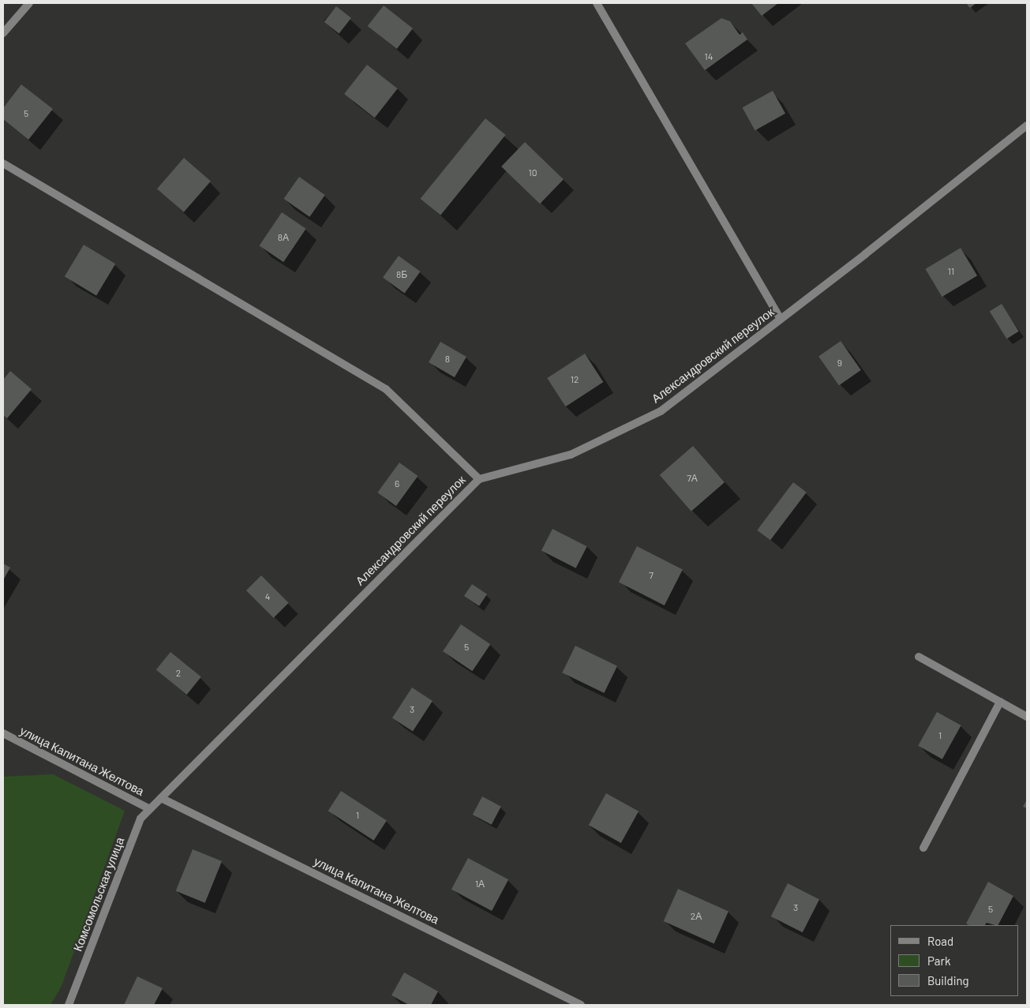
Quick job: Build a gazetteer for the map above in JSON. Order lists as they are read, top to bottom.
{
  "streets": {
    "street": ["Александровский переулок", "улица Капитана Желтова", "Комсомольская улица"]
  },
  "crossings": [
    ["Александровский переулок", "улица Капитана Желтова"],
    ["Александровский переулок", "Комсомольская улица"],
    ["улица Капитана Желтова", "Комсомольская улица"]
  ],
  "house_numbers": [
    "14",
    "5",
    "10",
    "8А",
    "11",
    "8Б",
    "8",
    "9",
    "12",
    "7А",
    "6",
    "7",
    "4",
    "5",
    "2",
    "3",
    "1",
    "1",
    "1А",
    "3",
    "5",
    "2А"
  ],
  "legend": ["Road", "Park", "Building"]
}
